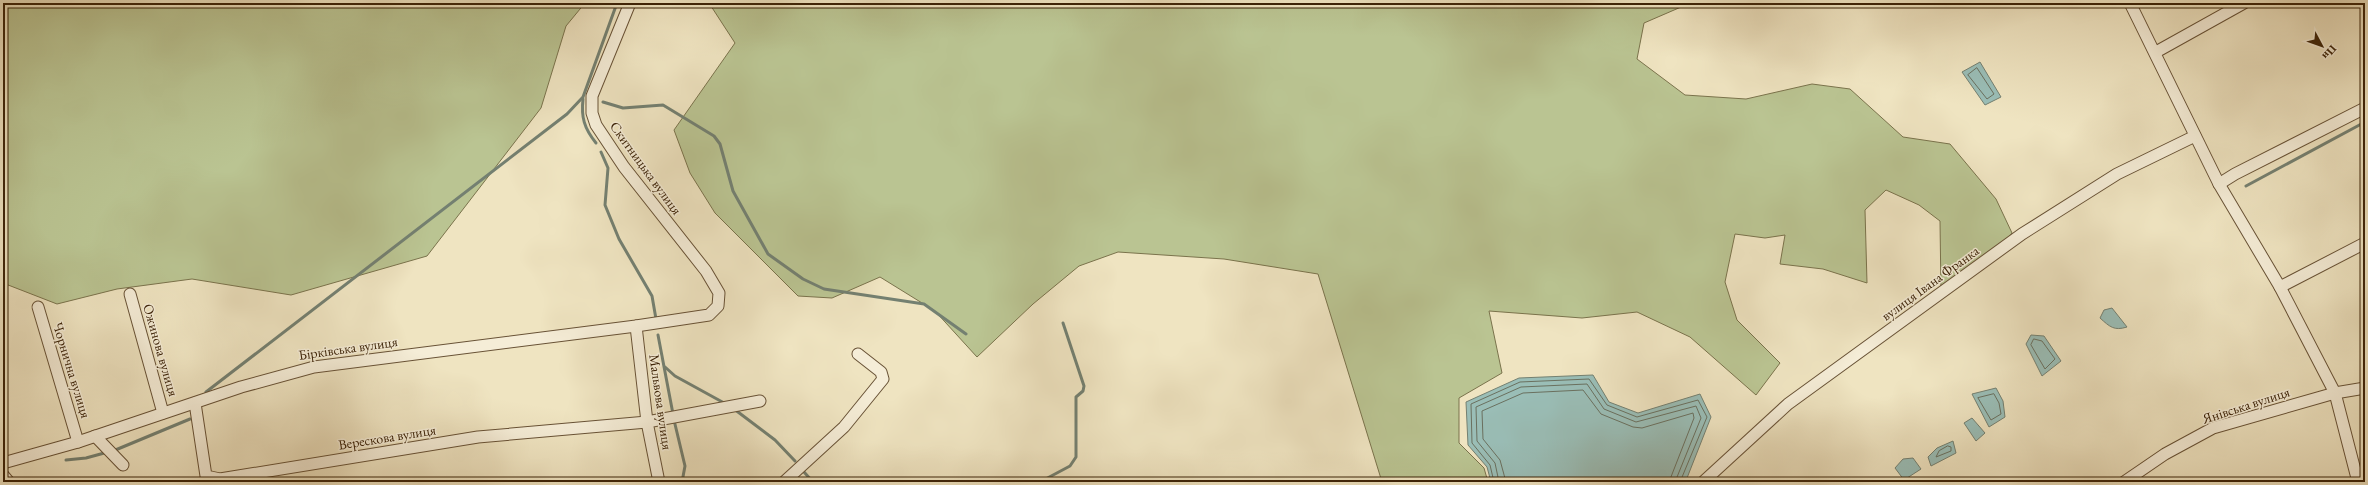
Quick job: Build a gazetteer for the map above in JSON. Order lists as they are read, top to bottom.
{
  "streets": {
    "street": [
      "Скитницька вулиця",
      "вулиця Івана Франка",
      "Бірківська вулиця",
      "Ожинова вулиця",
      "Чорнична вулиця",
      "Мальвова вулиця",
      "Янівська вулиця",
      "Верескова вулиця"
    ]
  },
  "crossings": [
    ["Скитницька вулиця", "Бірківська вулиця"],
    ["Бірківська вулиця", "Ожинова вулиця"],
    ["Бірківська вулиця", "Чорнична вулиця"],
    ["Бірківська вулиця", "Мальвова вулиця"],
    ["Бірківська вулиця", "Верескова вулиця"],
    ["Мальвова вулиця", "Верескова вулиця"]
  ],
  "north": "bottom right"
}
